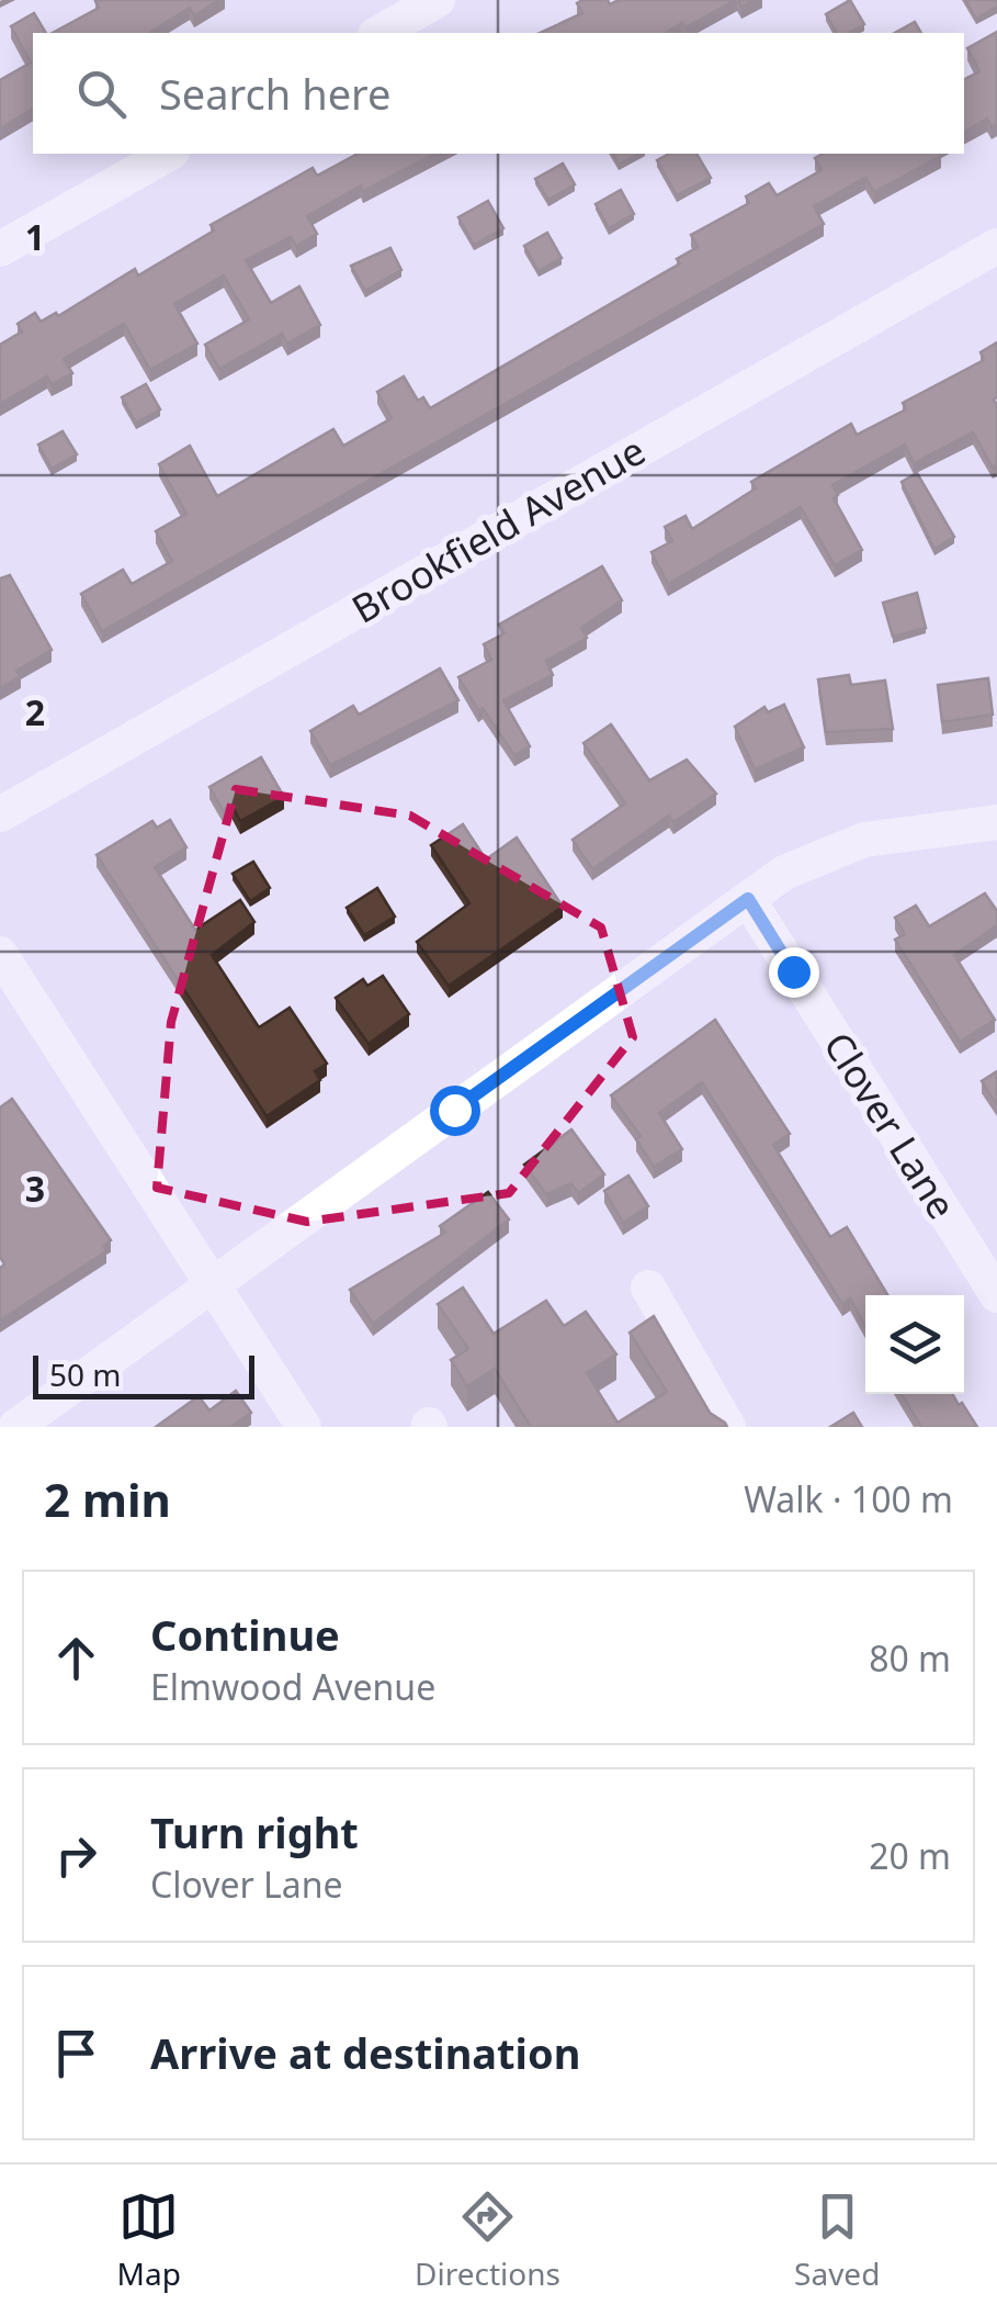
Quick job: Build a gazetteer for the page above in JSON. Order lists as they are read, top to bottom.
{
  "streets": {
    "street": ["Brookfield Avenue", "Clover Lane"]
  },
  "scale_bar": "50 m",
  "page": {
    "search": "Search here",
    "scale": "50 m",
    "heading": ["2 min", "Walk · 100 m"],
    "list": [
      ["Continue", "Elmwood Avenue", "80 m"],
      ["Turn right", "Clover Lane", "20 m"],
      "Arrive at destination"
    ],
    "nav": ["Map", "Directions", "Saved"]
  },
  "grid": {
    "rows": ["1", "2", "3"]
  }
}
